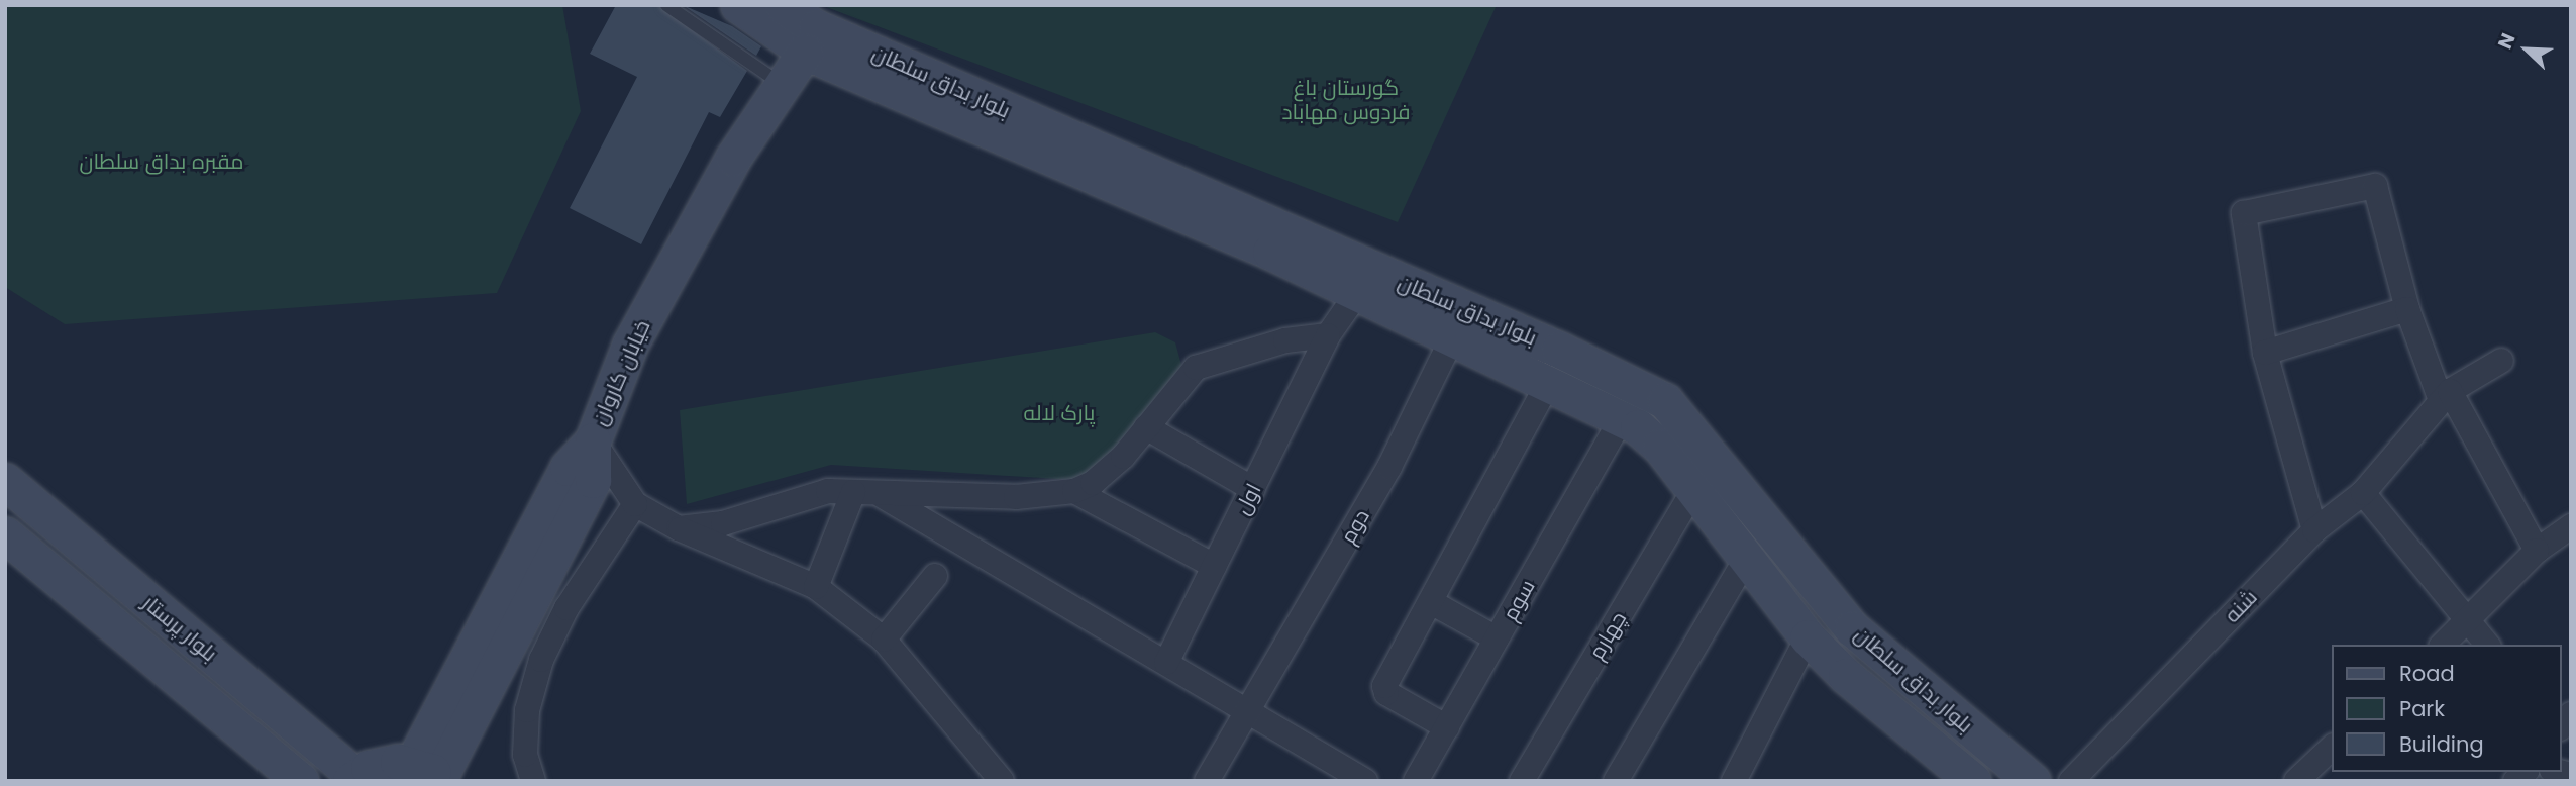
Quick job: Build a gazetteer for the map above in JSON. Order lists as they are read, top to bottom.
{
  "streets": {
    "main road": ["بلوار بداق سلطان", "خیابان کاروان", "بلوار پرستار"],
    "street": [
      "اول",
      "دوم",
      "سوم",
      "شنه",
      "چهارم"
    ]
  },
  "crossings": [
    ["بلوار بداق سلطان", "خیابان کاروان"],
    ["بلوار بداق سلطان", "اول"],
    ["بلوار بداق سلطان", "دوم"],
    ["بلوار بداق سلطان", "سوم"],
    ["بلوار بداق سلطان", "چهارم"]
  ],
  "parks": ["گورستان باغ فردوس مهاباد", "مقبره بداق سلطان", "پارک لاله"],
  "legend": ["Road", "Park", "Building"],
  "north": "top left"
}
